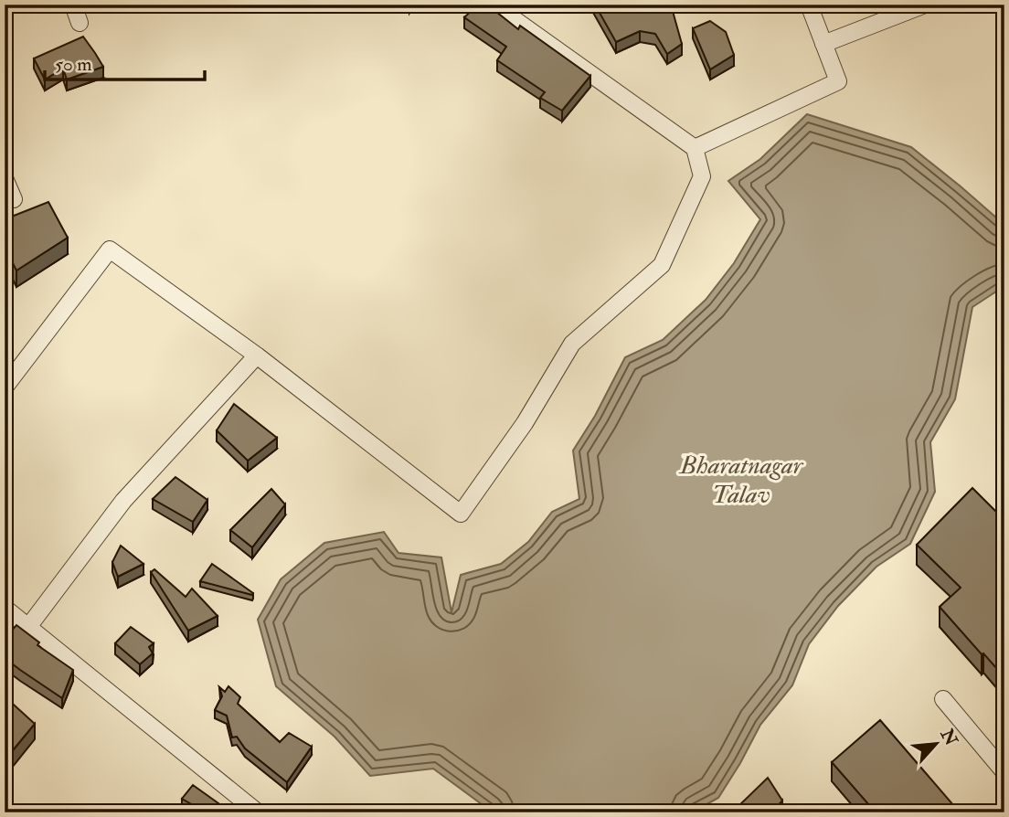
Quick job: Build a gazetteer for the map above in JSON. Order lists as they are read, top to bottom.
{
  "water": ["Bharatnagar Talav"],
  "scale_bar": "50 m",
  "north": "top right"
}
